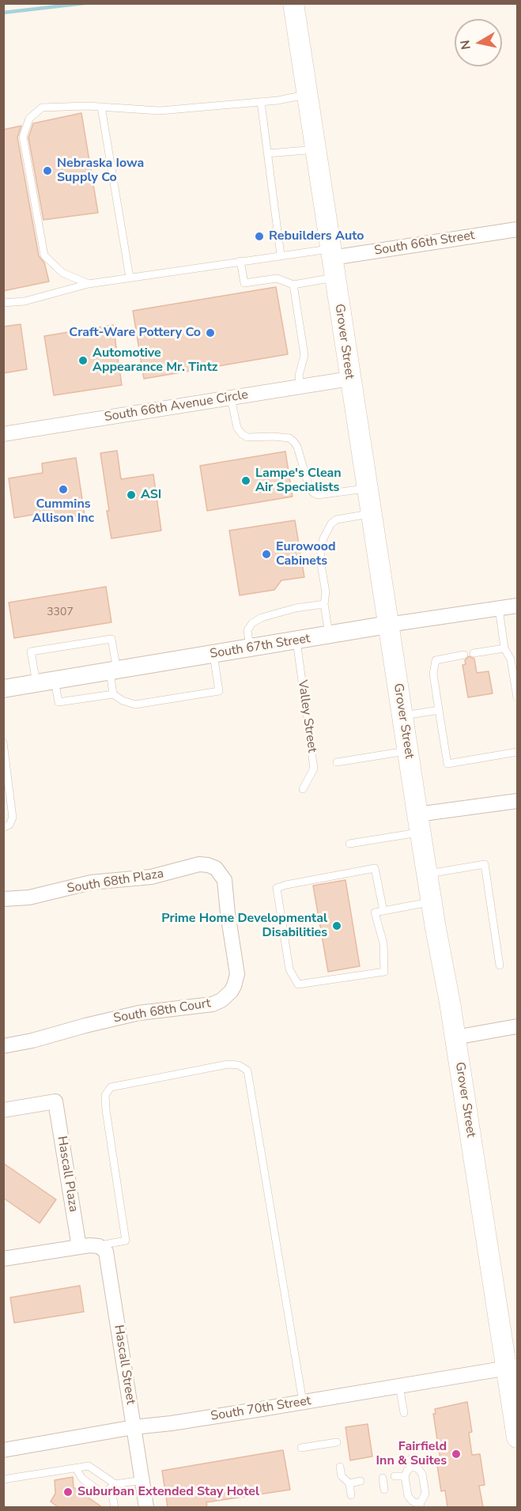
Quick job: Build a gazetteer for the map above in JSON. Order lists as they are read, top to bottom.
{
  "streets": {
    "main road": ["Grover Street"],
    "street": [
      "South 66th Street",
      "South 66th Avenue Circle",
      "South 67th Street",
      "South 68th Plaza",
      "South 68th Court",
      "Hascall Plaza",
      "Hascall Street",
      "South 70th Street"
    ],
    "lane": ["Valley Street"]
  },
  "crossings": [
    ["South 66th Street", "Grover Street"],
    ["Grover Street", "South 66th Avenue Circle"],
    ["Grover Street", "South 67th Street"],
    ["Grover Street", "South 70th Street"],
    ["South 67th Street", "Valley Street"],
    ["South 68th Plaza", "South 68th Court"],
    ["Hascall Street", "South 70th Street"]
  ],
  "places": [
    "Nebraska Iowa Supply Co",
    "Rebuilders Auto",
    "Craft-Ware Pottery Co",
    "Automotive Appearance Mr. Tintz",
    "Lampe's Clean Air Specialists",
    "Cummins Allison Inc",
    "ASI",
    "Eurowood Cabinets",
    "Prime Home Developmental Disabilities",
    "Fairfield Inn & Suites",
    "Suburban Extended Stay Hotel"
  ],
  "house_numbers": ["3307"],
  "north": "left"
}
